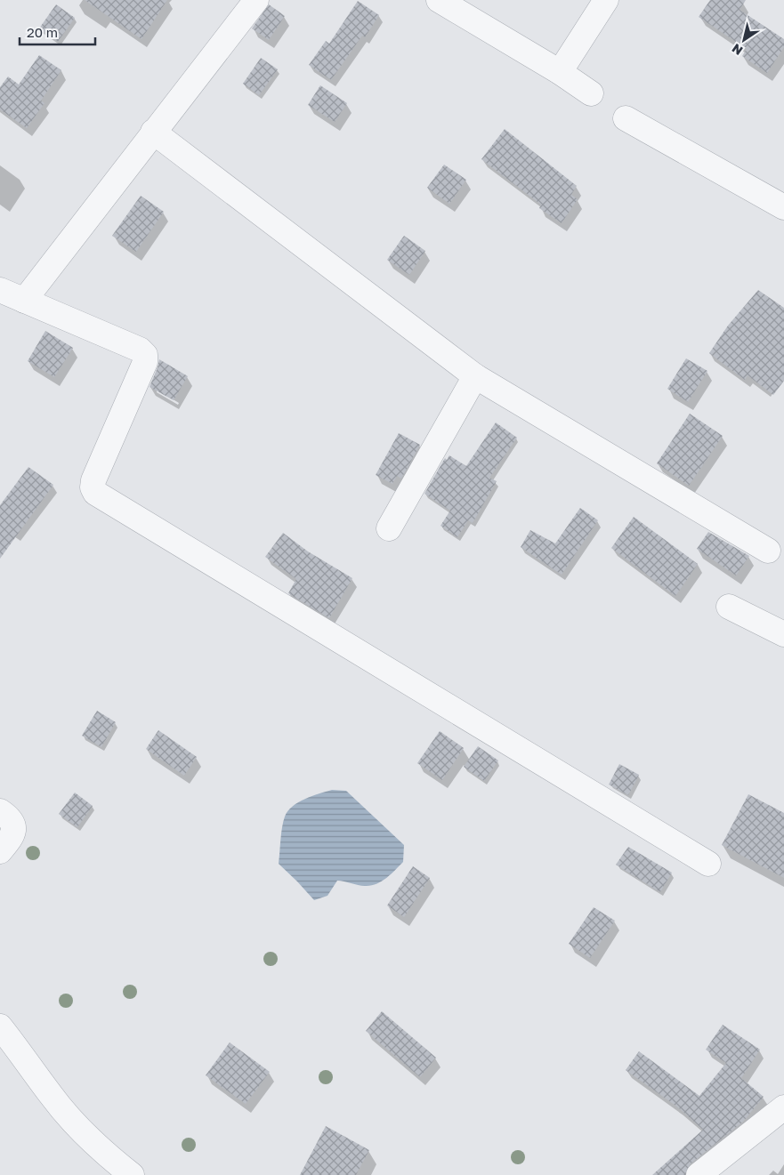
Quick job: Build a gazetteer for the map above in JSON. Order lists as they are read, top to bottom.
{
  "scale_bar": "20 m",
  "north": "bottom left"
}
